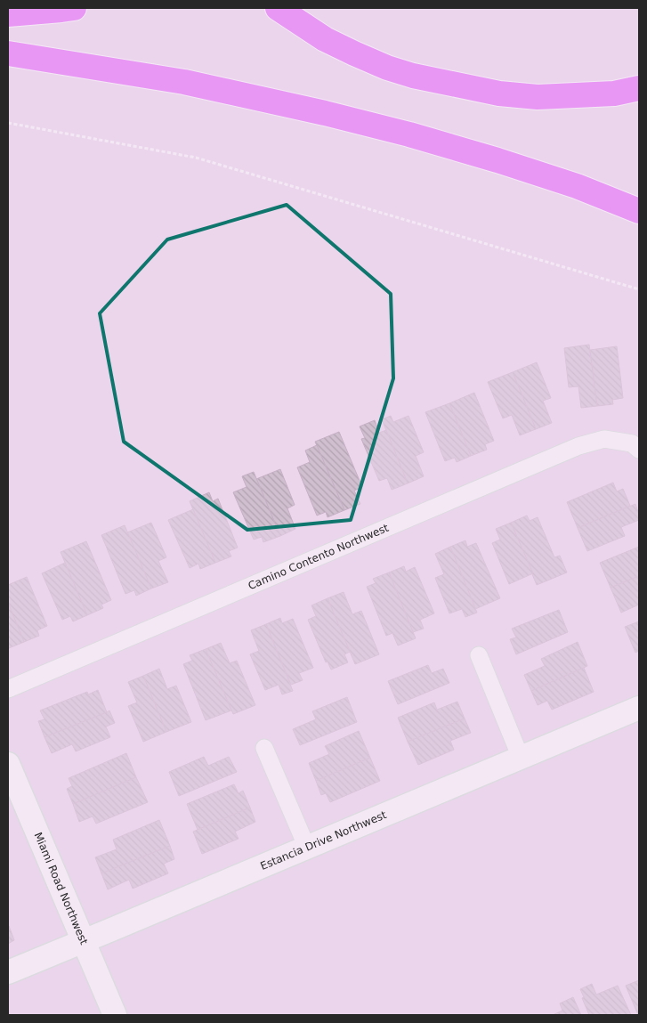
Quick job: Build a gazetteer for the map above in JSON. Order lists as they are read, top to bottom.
{
  "streets": {
    "street": ["Camino Contento Northwest", "Estancia Drive Northwest", "Miami Road Northwest"]
  },
  "crossings": [
    ["Estancia Drive Northwest", "Miami Road Northwest"]
  ]
}
